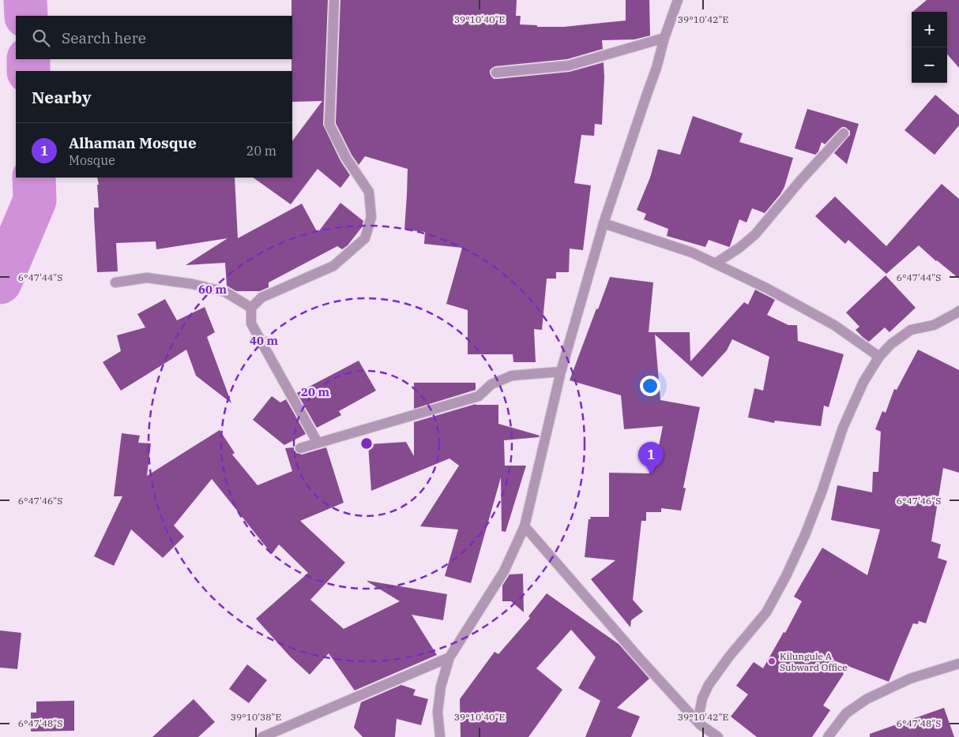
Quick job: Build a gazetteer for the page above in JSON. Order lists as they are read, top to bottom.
{
  "places": ["Kilungule A Subward Office"],
  "page": {
    "map_buttons": ["+", "−"],
    "search": "Search here",
    "heading": "Nearby",
    "list": [
      {
        "mark": "1",
        "name": "Alhaman Mosque",
        "note": "Mosque",
        "value": "20 m"
      }
    ],
    "pins": "1"
  },
  "coordinates": [
    "39°10'40\"E",
    "39°10'42\"E",
    "6°47'44\"S",
    "6°47'46\"S",
    "39°10'38\"E",
    "6°47'48\"S"
  ],
  "rings": ["60 m", "40 m", "20 m"]
}
